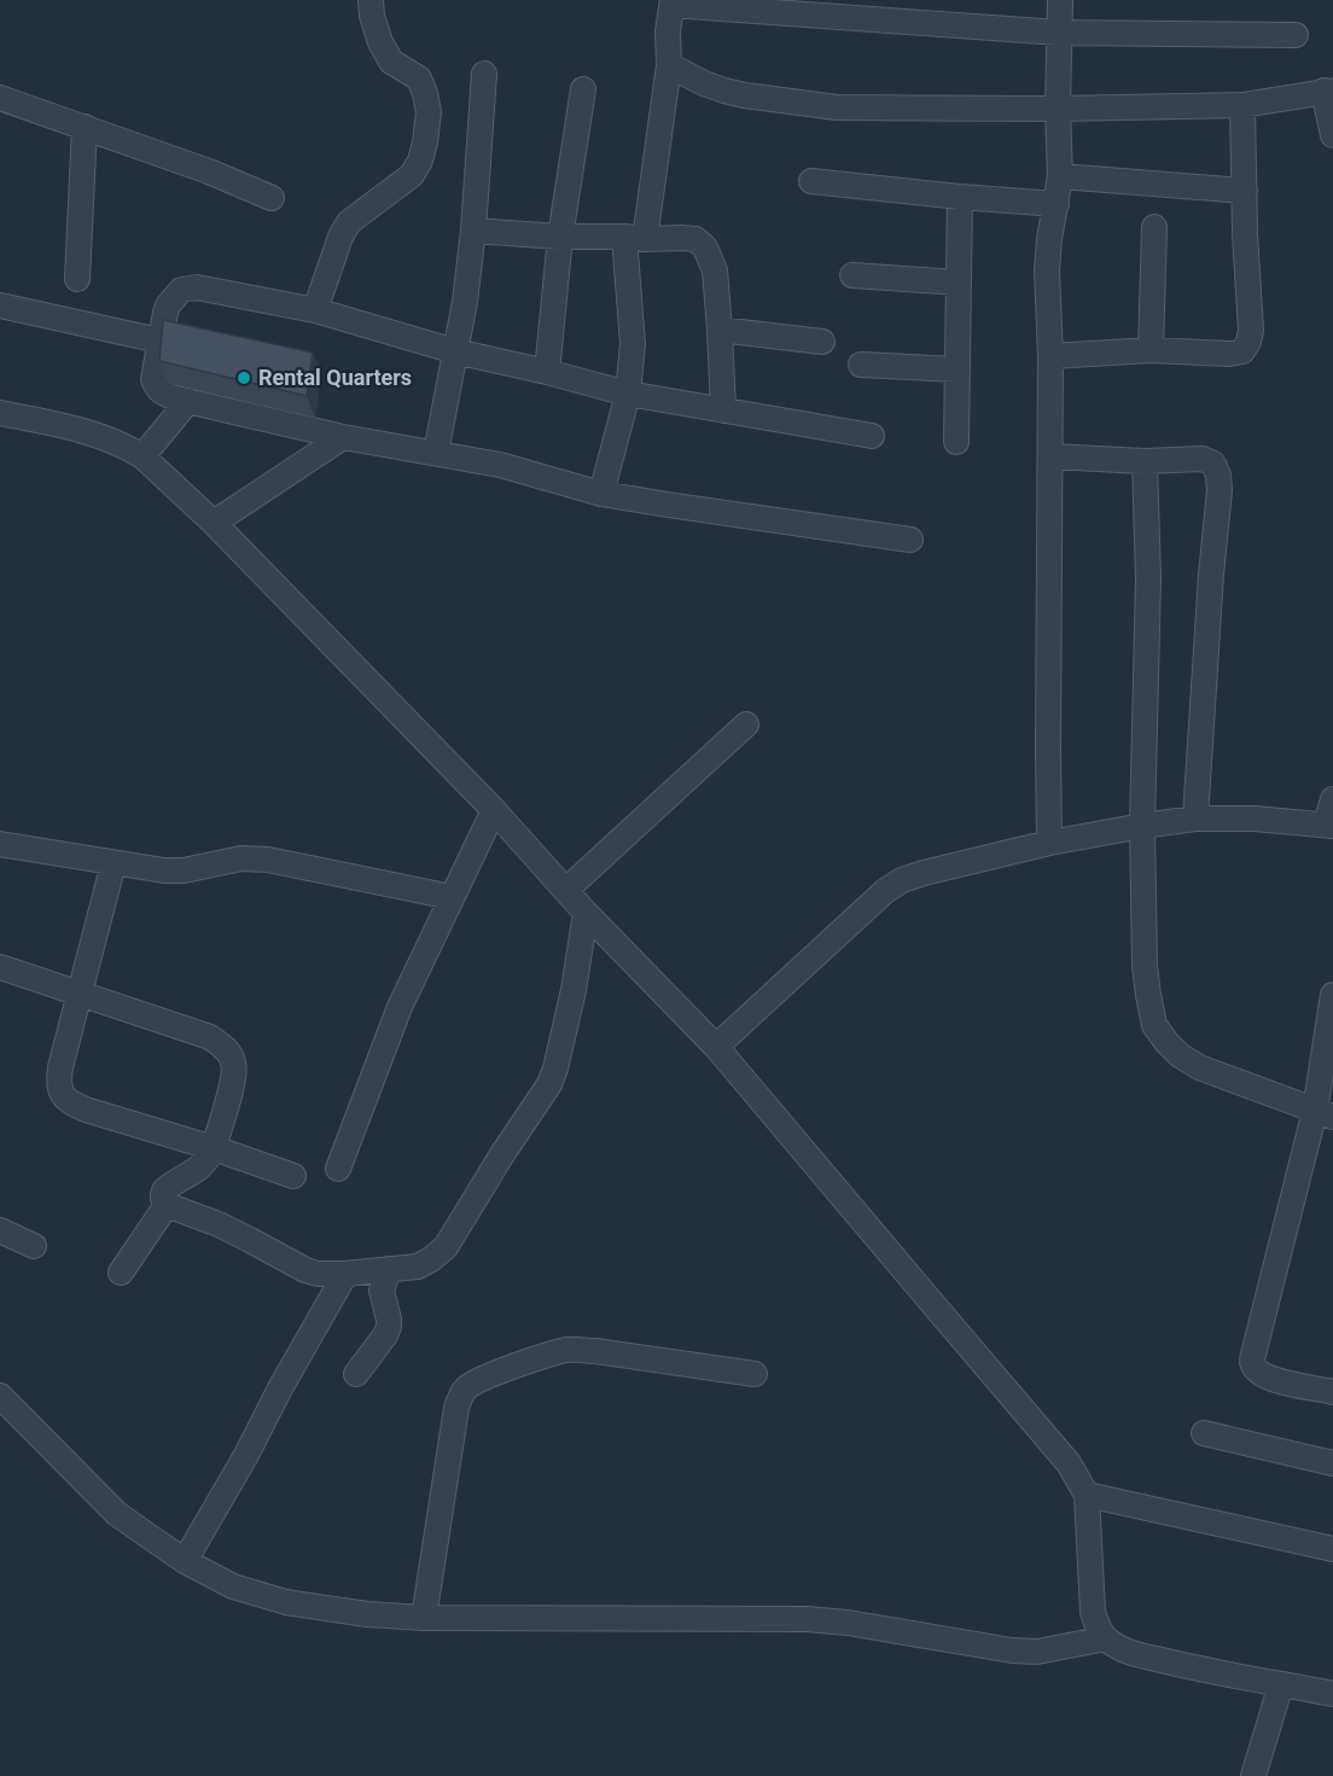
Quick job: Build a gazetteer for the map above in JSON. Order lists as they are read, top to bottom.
{
  "places": ["Rental Quarters"]
}
